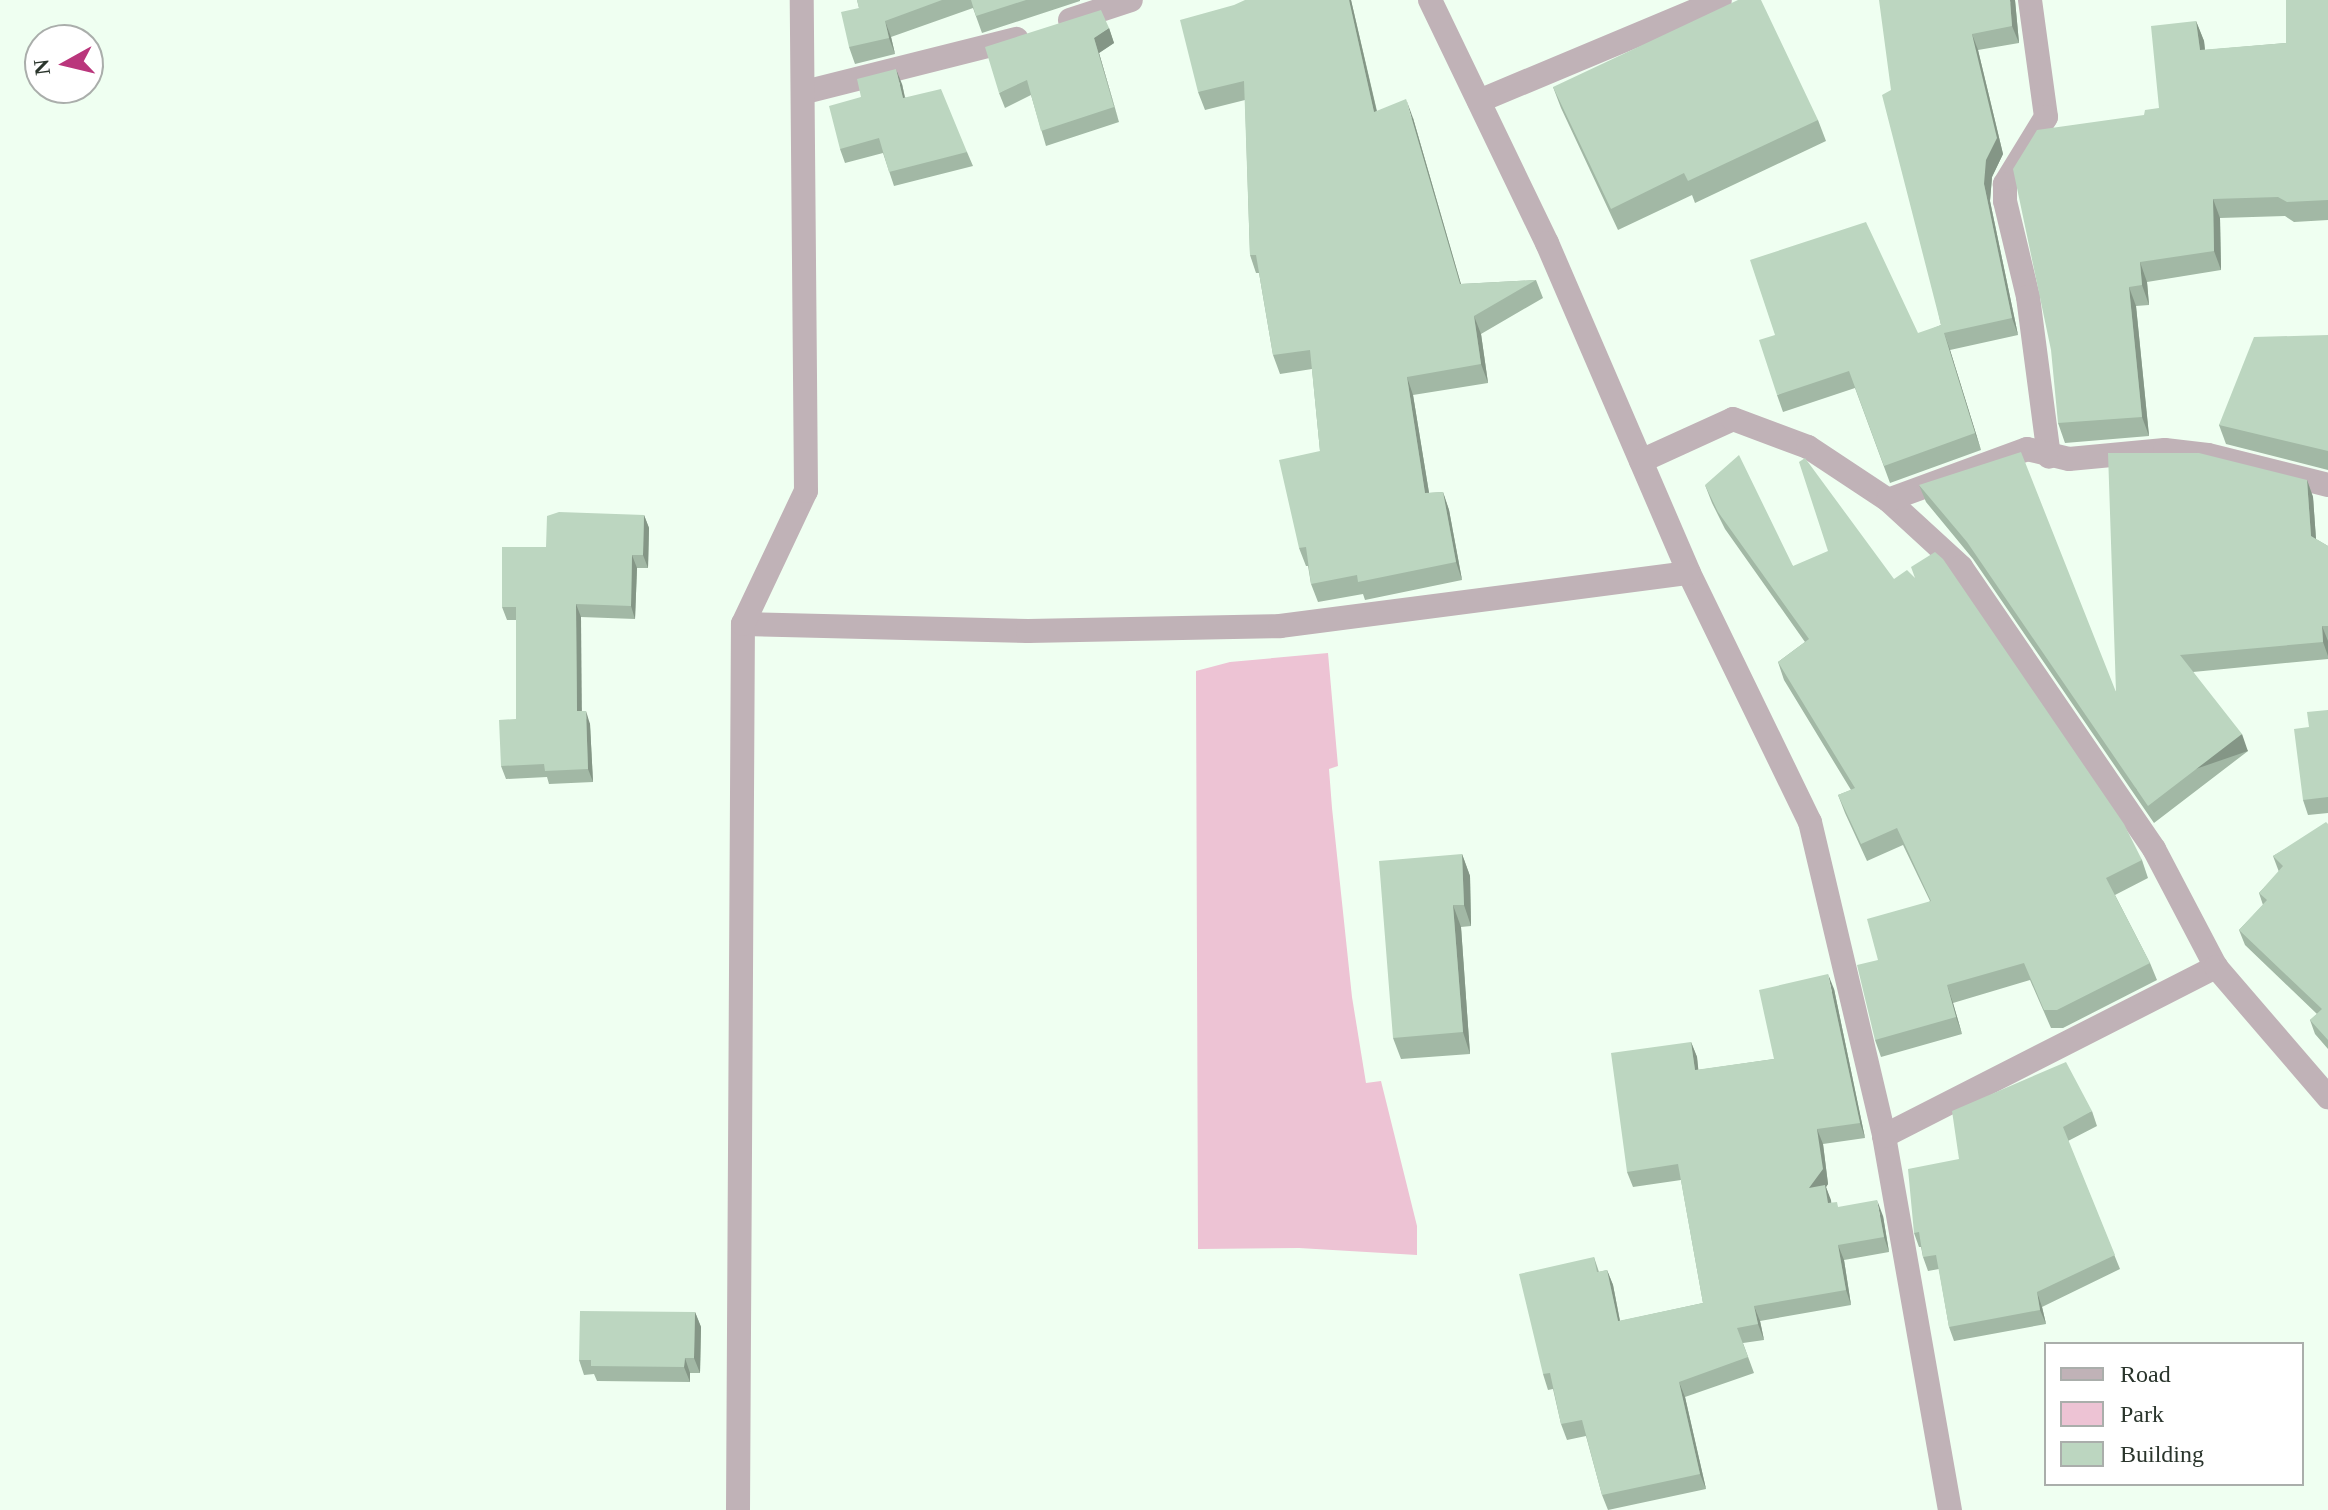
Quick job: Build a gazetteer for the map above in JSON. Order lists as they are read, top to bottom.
{
  "legend": ["Road", "Park", "Building"],
  "north": "left"
}
